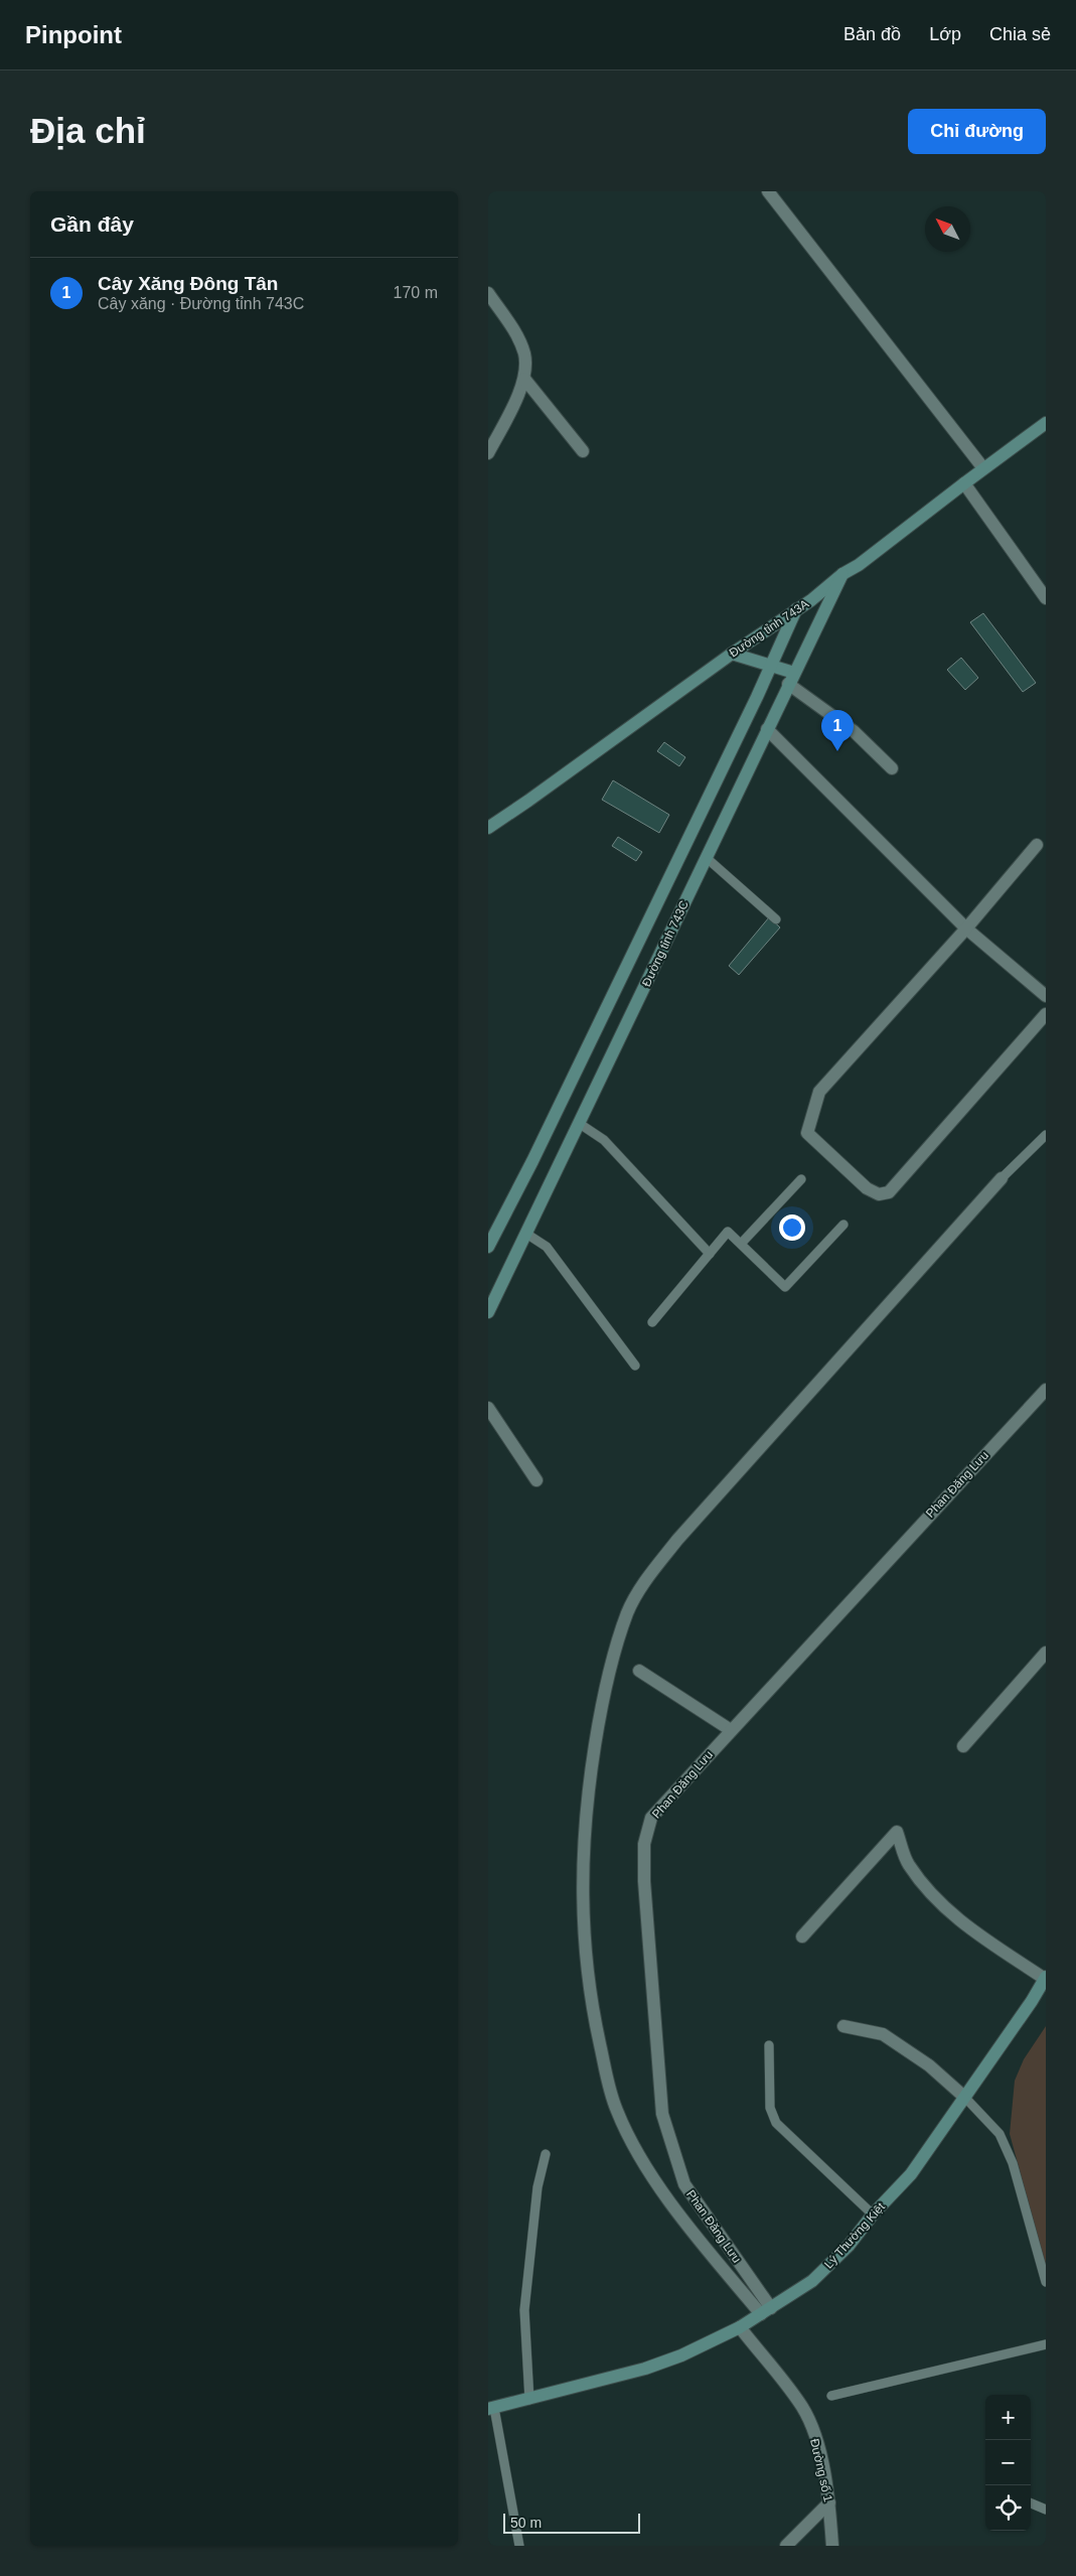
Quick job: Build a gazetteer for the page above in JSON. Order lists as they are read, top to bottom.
{
  "streets": {
    "main road": ["Đường tỉnh 743A", "Đường tỉnh 743C", "Lý Thường Kiệt"],
    "street": ["Phan Đăng Lưu", "Đường số 1"]
  },
  "crossings": [
    ["Đường tỉnh 743A", "Đường tỉnh 743C"],
    ["Phan Đăng Lưu", "Lý Thường Kiệt"],
    ["Lý Thường Kiệt", "Đường số 1"]
  ],
  "scale_bar": "50 m",
  "north": "top left",
  "page": {
    "header": "Pinpoint",
    "nav": ["Bản đồ", "Lớp", "Chia sẻ"],
    "buttons": "Chỉ đường",
    "title": "Địa chỉ",
    "heading": "Gần đây",
    "list": [
      {
        "mark": "1",
        "name": "Cây Xăng Đông Tân",
        "note": "Cây xăng · Đường tỉnh 743C",
        "value": "170 m"
      }
    ],
    "pins": "1",
    "map_buttons": ["+", "−"],
    "scale": "50 m"
  }
}
